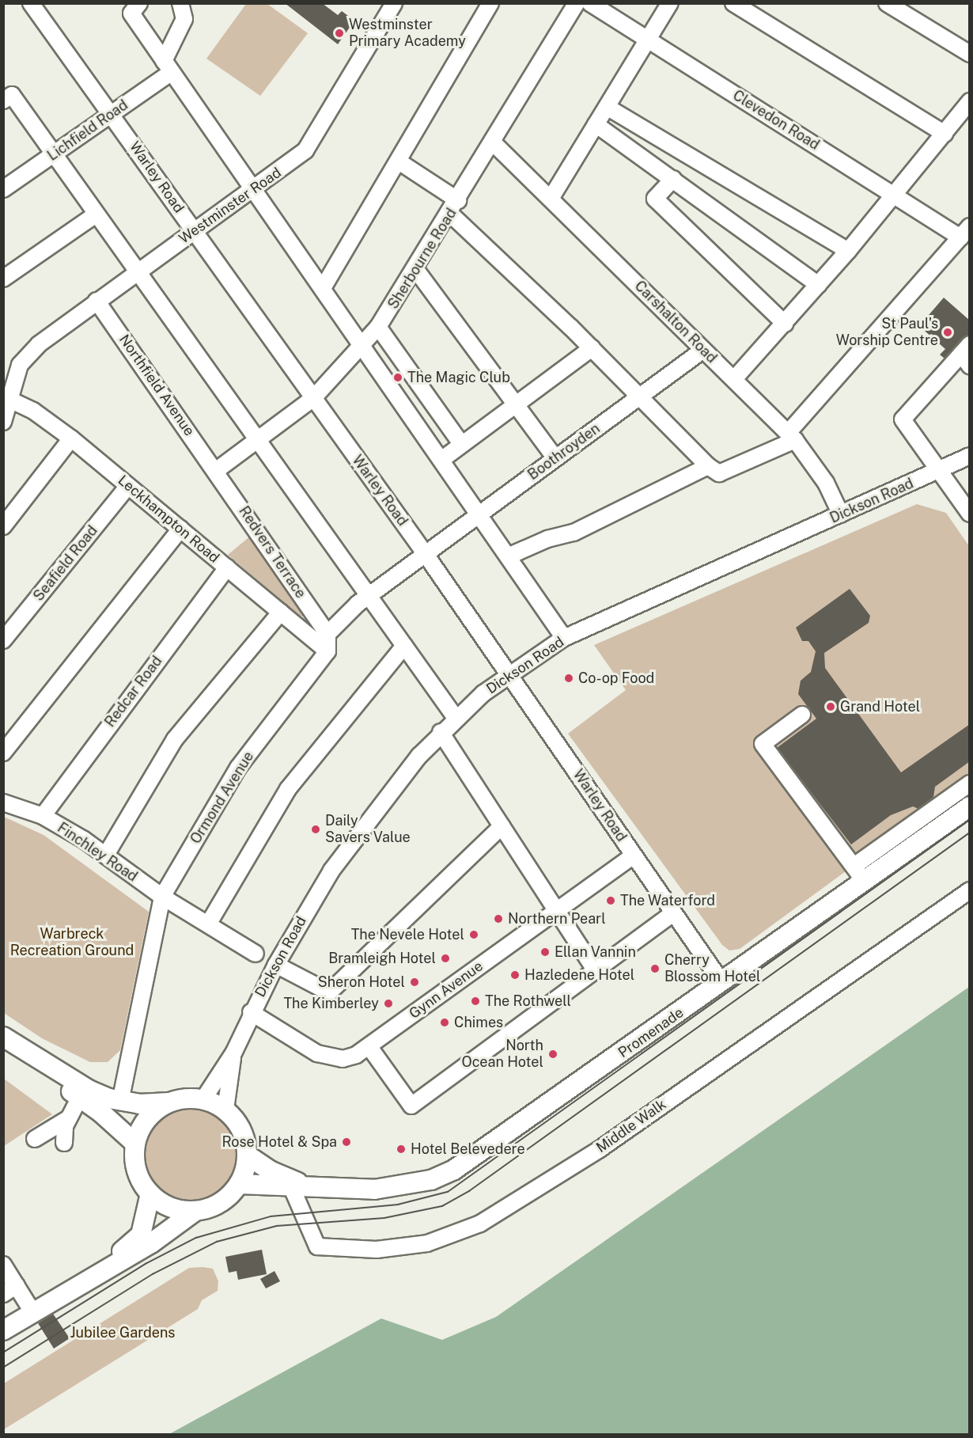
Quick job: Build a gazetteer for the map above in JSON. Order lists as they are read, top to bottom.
{
  "streets": {
    "main road": ["Promenade"],
    "street": [
      "Clevedon Road",
      "Lichfield Road",
      "Warley Road",
      "Westminster Road",
      "Sherbourne Road",
      "Carshalton Road",
      "Northfield Avenue",
      "Boothroyden",
      "Dickson Road",
      "Leckhampton Road",
      "Redvers Terrace",
      "Seafield Road",
      "Redcar Road",
      "Ormond Avenue",
      "Finchley Road",
      "Gynn Avenue",
      "Middle Walk"
    ]
  },
  "crossings": [
    ["Lichfield Road", "Warley Road"],
    ["Warley Road", "Westminster Road"],
    ["Warley Road", "Sherbourne Road"],
    ["Warley Road", "Boothroyden"],
    ["Warley Road", "Dickson Road"],
    ["Warley Road", "Gynn Avenue"],
    ["Warley Road", "Promenade"],
    ["Westminster Road", "Northfield Avenue"],
    ["Westminster Road", "Leckhampton Road"],
    ["Sherbourne Road", "Carshalton Road"],
    ["Sherbourne Road", "Northfield Avenue"],
    ["Sherbourne Road", "Redvers Terrace"],
    ["Carshalton Road", "Boothroyden"],
    ["Carshalton Road", "Dickson Road"],
    ["Northfield Avenue", "Redvers Terrace"],
    ["Dickson Road", "Gynn Avenue"],
    ["Dickson Road", "Promenade"],
    ["Leckhampton Road", "Seafield Road"],
    ["Leckhampton Road", "Redcar Road"],
    ["Leckhampton Road", "Ormond Avenue"],
    ["Redcar Road", "Finchley Road"],
    ["Ormond Avenue", "Finchley Road"],
    ["Promenade", "Middle Walk"]
  ],
  "parks": ["Warbreck Recreation Ground", "Jubilee Gardens"],
  "places": [
    "Westminster Primary Academy",
    "St Paul's Worship Centre",
    "The Magic Club",
    "Co-op Food",
    "Grand Hotel",
    "Daily Savers Value",
    "The Waterford",
    "Northern Pearl",
    "The Nevele Hotel",
    "Ellan Vannin",
    "Bramleigh Hotel",
    "Cherry Blossom Hotel",
    "Hazledene Hotel",
    "Sheron Hotel",
    "The Rothwell",
    "The Kimberley",
    "Chimes",
    "North Ocean Hotel",
    "Rose Hotel & Spa",
    "Hotel Belevedere"
  ]
}
